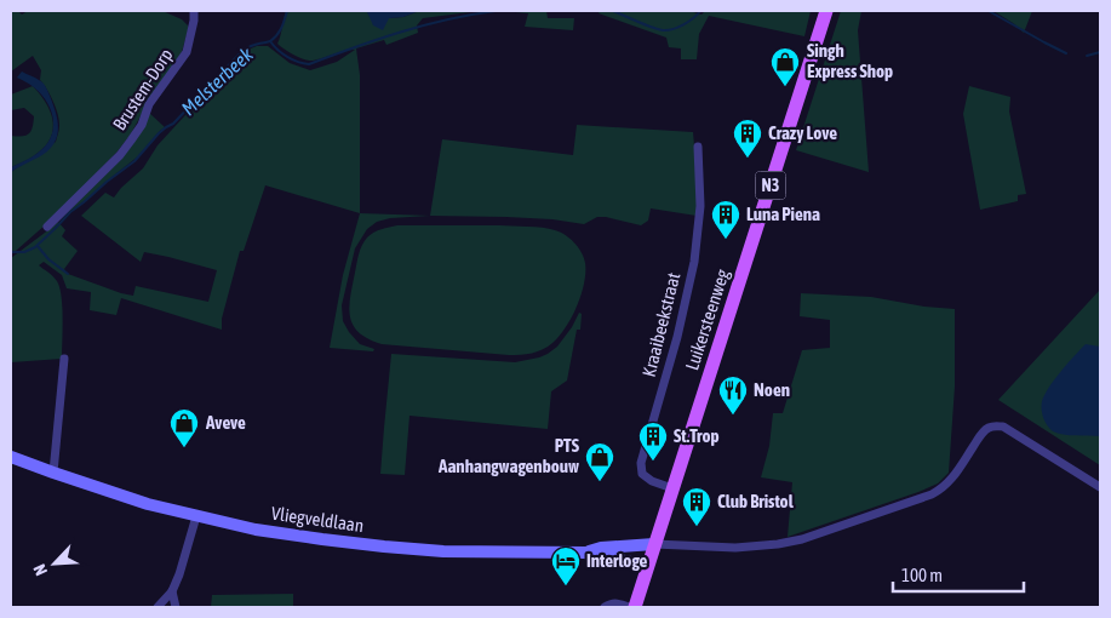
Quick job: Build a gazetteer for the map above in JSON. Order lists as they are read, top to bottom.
{
  "streets": {
    "main road": ["N3", "Luikersteenweg", "Vliegveldlaan"],
    "street": ["Brustem-Dorp", "Kraaibeekstraat"]
  },
  "crossings": [
    ["Luikersteenweg", "Kraaibeekstraat"],
    ["Luikersteenweg", "Vliegveldlaan"]
  ],
  "water": ["Melsterbeek"],
  "places": {
    "shop": ["Singh Express Shop", "Aveve", "PTS Aanhangwagenbouw"],
    "building": [
      "Crazy Love",
      "Luna Piena",
      "St.Trop",
      "Club Bristol"
    ],
    "restaurant": ["Noen"],
    "hotel": ["Interloge"]
  },
  "scale_bar": "100 m",
  "north": "bottom left"
}
